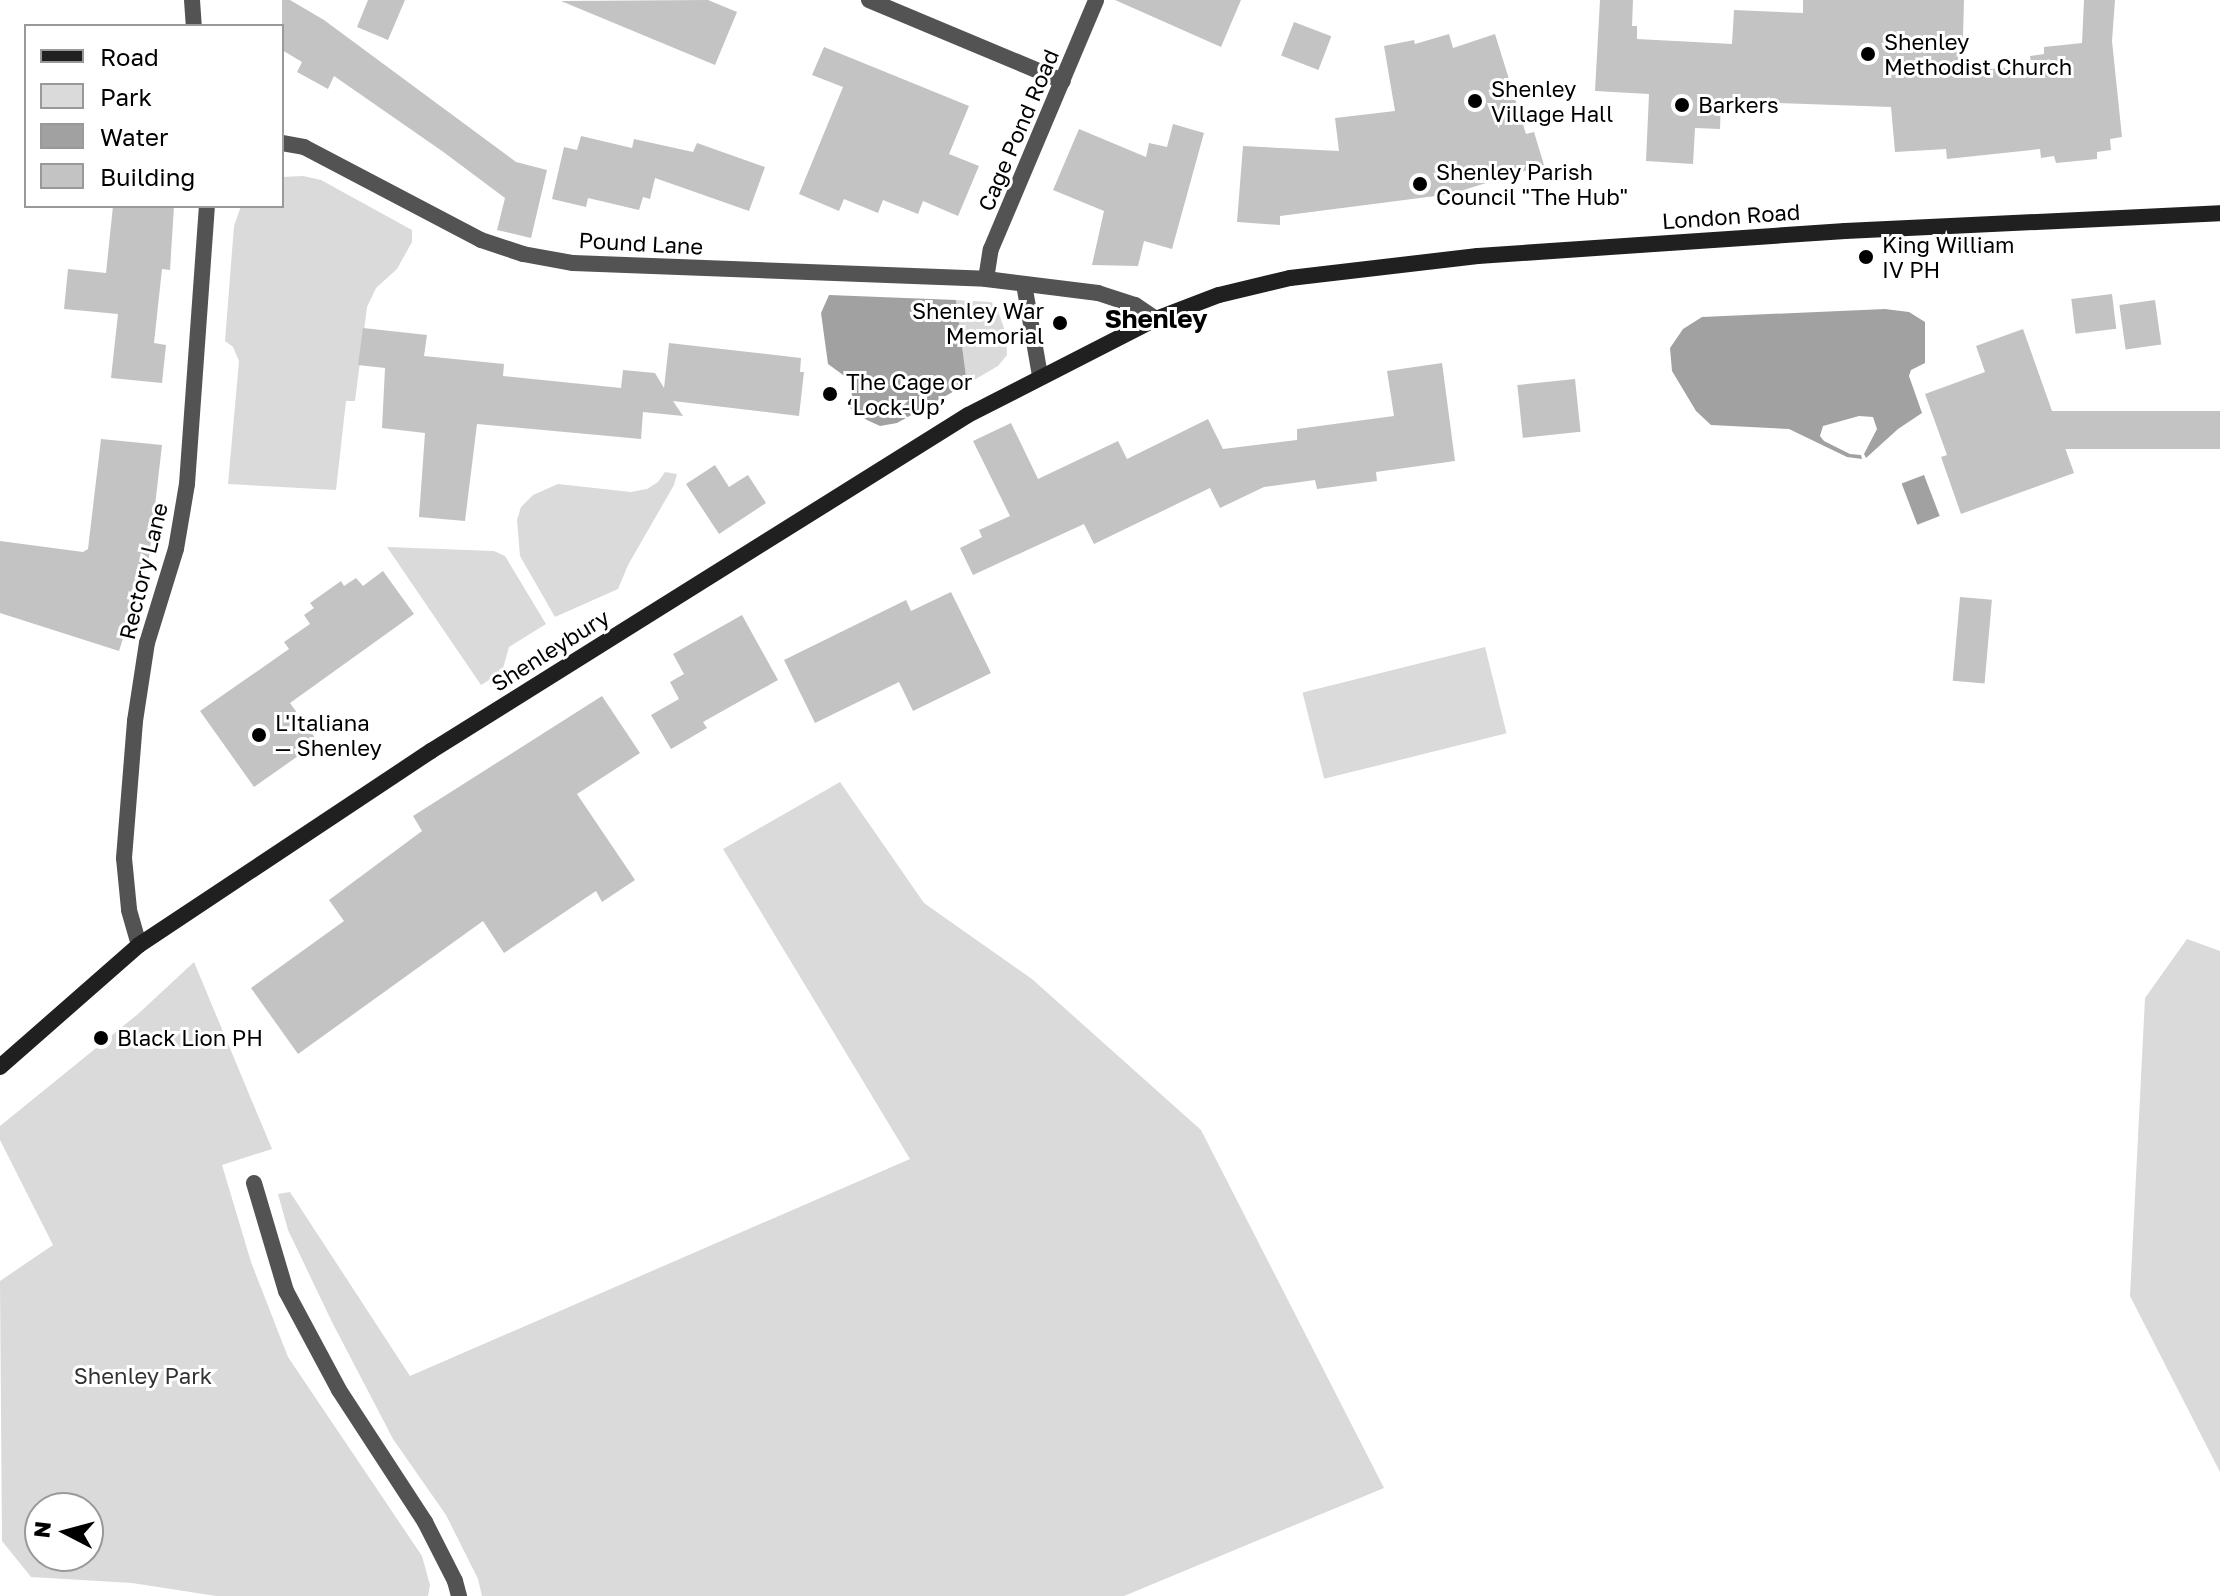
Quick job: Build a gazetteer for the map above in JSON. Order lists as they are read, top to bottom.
{
  "streets": {
    "main road": ["London Road", "Shenleybury"],
    "street": ["Cage Pond Road", "Pound Lane", "Rectory Lane"]
  },
  "crossings": [
    ["Cage Pond Road", "Pound Lane"],
    ["London Road", "Pound Lane"],
    ["London Road", "Shenleybury"],
    ["Pound Lane", "Shenleybury"],
    ["Rectory Lane", "Shenleybury"]
  ],
  "districts": ["Shenley"],
  "parks": ["Shenley Park"],
  "places": [
    "Shenley Methodist Church",
    "Shenley Village Hall",
    "Barkers",
    "Shenley Parish Council \"The Hub\"",
    "King William IV PH",
    "Shenley War Memorial",
    "The Cage or ‘Lock-Up’",
    "L'Italiana — Shenley",
    "Black Lion PH"
  ],
  "legend": [
    "Road",
    "Park",
    "Water",
    "Building"
  ],
  "north": "left"
}
